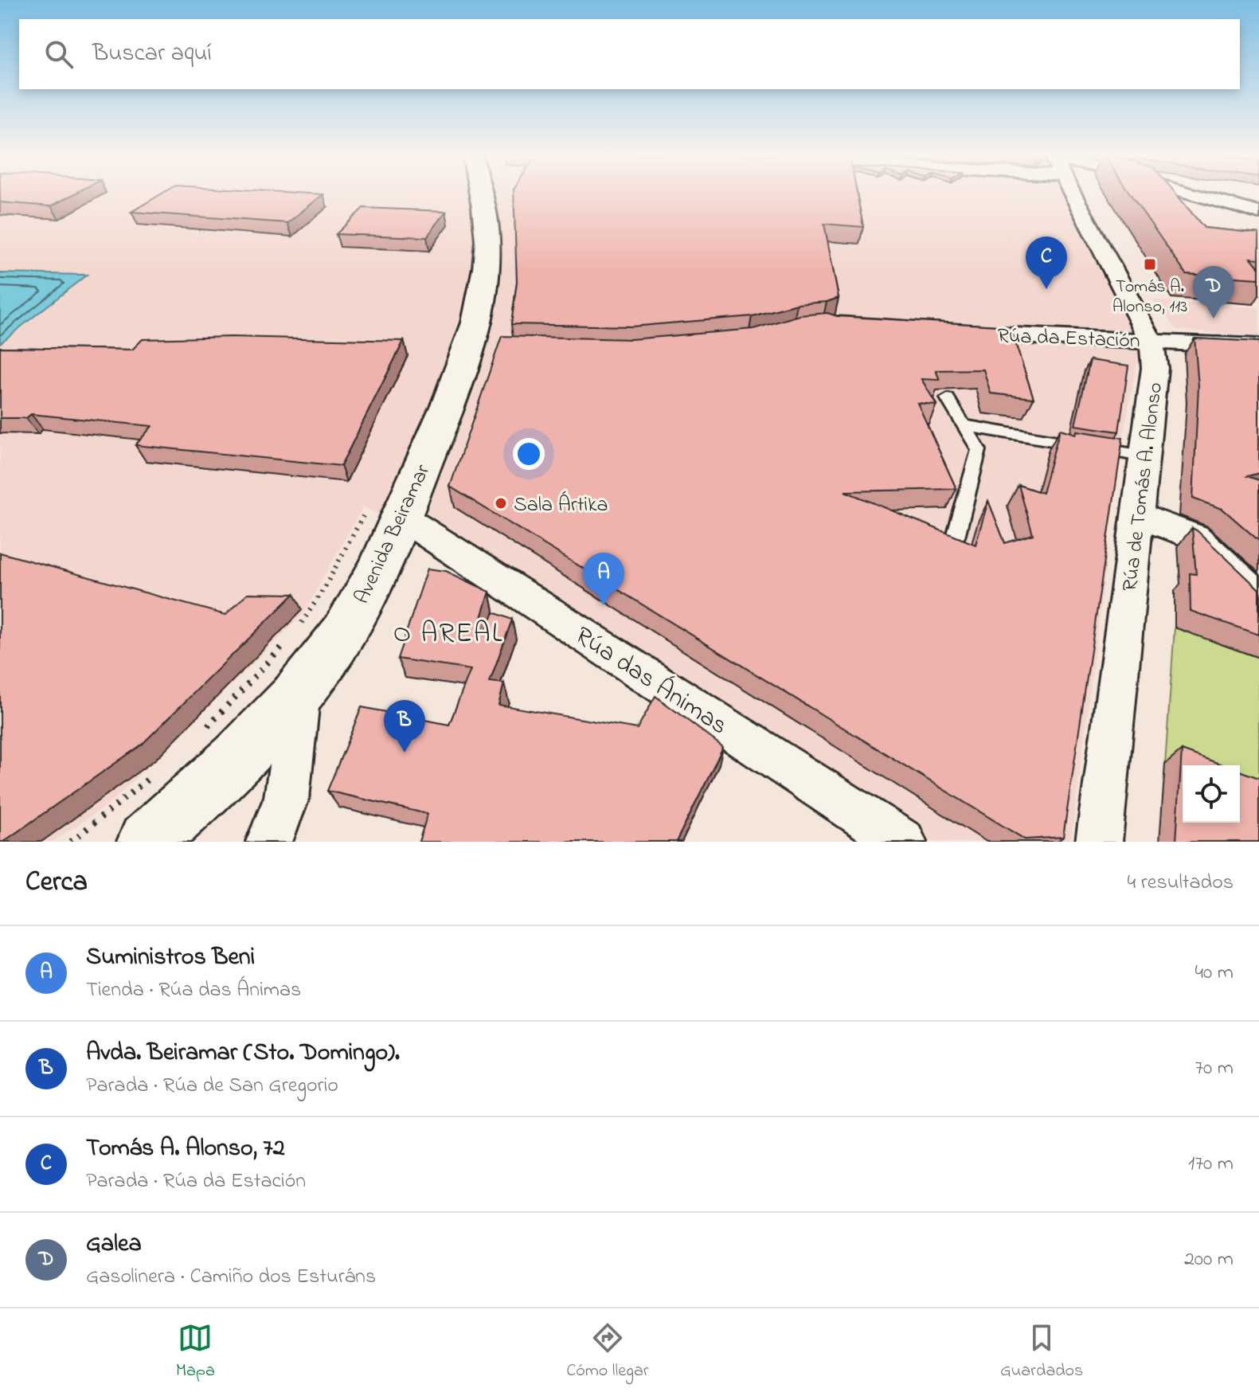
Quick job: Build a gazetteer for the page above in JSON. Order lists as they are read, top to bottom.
{
  "streets": {
    "main road": ["Avenida Beiramar"],
    "street": ["Rúa da Estación", "Rúa de Tomás A. Alonso", "Rúa das Ánimas"]
  },
  "crossings": [
    ["Rúa da Estación", "Rúa de Tomás A. Alonso"],
    ["Avenida Beiramar", "Rúa das Ánimas"]
  ],
  "districts": ["O AREAL"],
  "places": {
    "transit": ["Tomás A. Alonso, 113"],
    "other": ["Sala Ártika"]
  },
  "page": {
    "search": "Buscar aquí",
    "pins": [
      "C",
      "D",
      "A",
      "B"
    ],
    "heading": ["Cerca", "4 resultados"],
    "list": [
      {
        "mark": "A",
        "name": "Suministros Beni",
        "note": "Tienda · Rúa das Ánimas",
        "value": "40 m"
      },
      {
        "mark": "B",
        "name": "Avda. Beiramar (Sto. Domingo).",
        "note": "Parada · Rúa de San Gregorio",
        "value": "70 m"
      },
      {
        "mark": "C",
        "name": "Tomás A. Alonso, 72",
        "note": "Parada · Rúa da Estación",
        "value": "170 m"
      },
      {
        "mark": "D",
        "name": "Galea",
        "note": "Gasolinera · Camiño dos Esturáns",
        "value": "200 m"
      }
    ],
    "nav": ["Mapa", "Cómo llegar", "Guardados"]
  }
}
